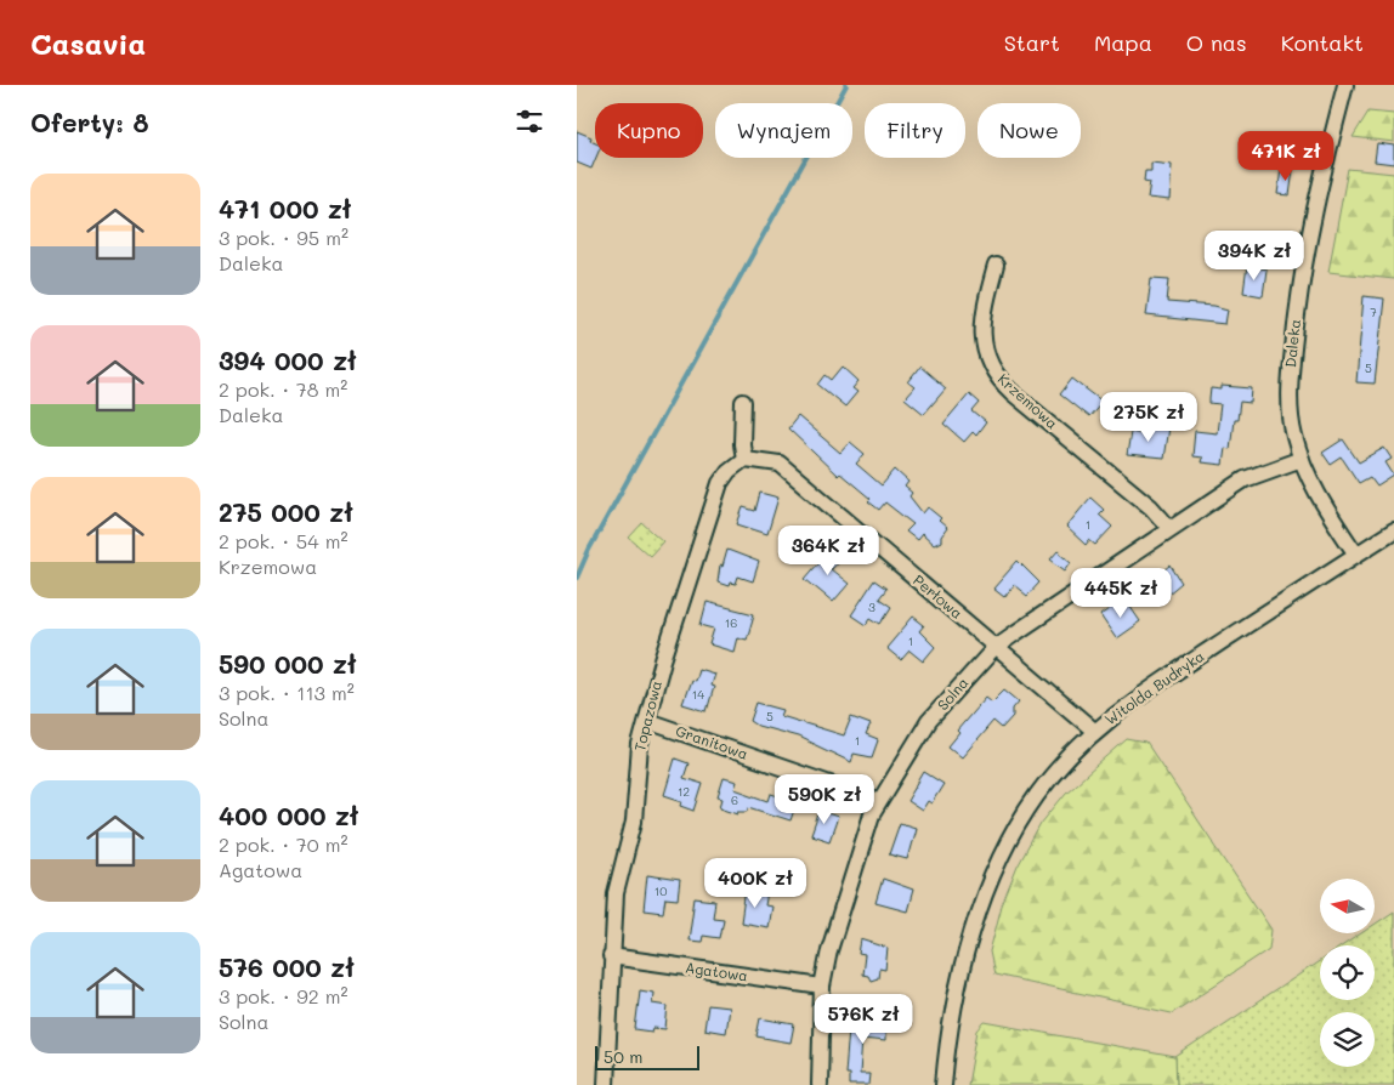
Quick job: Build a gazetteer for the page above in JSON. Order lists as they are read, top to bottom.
{
  "streets": {
    "street": [
      "Daleka",
      "Krzemowa",
      "Perłowa",
      "Witolda Budryka",
      "Solna",
      "Topazowa",
      "Granitowa",
      "Agatowa"
    ]
  },
  "crossings": [
    ["Daleka", "Witolda Budryka"],
    ["Daleka", "Solna"],
    ["Krzemowa", "Solna"],
    ["Perłowa", "Witolda Budryka"],
    ["Perłowa", "Solna"],
    ["Perłowa", "Topazowa"],
    ["Solna", "Granitowa"],
    ["Solna", "Agatowa"],
    ["Topazowa", "Granitowa"],
    ["Topazowa", "Agatowa"]
  ],
  "house_numbers": [
    "7",
    "5",
    "1",
    "3",
    "16",
    "1",
    "14",
    "5",
    "1",
    "12",
    "6",
    "10"
  ],
  "scale_bar": "50 m",
  "north": "left",
  "page": {
    "header": "Casavia",
    "nav": [
      "Start",
      "Mapa",
      "O nas",
      "Kontakt"
    ],
    "heading": "Oferty: 8",
    "chip": [
      "Kupno",
      "Wynajem",
      "Filtry",
      "Nowe"
    ],
    "price": [
      "471K zł",
      "394K zł",
      "275K zł",
      "364K zł",
      "445K zł",
      "590K zł",
      "400K zł",
      "576K zł"
    ],
    "list": [
      {
        "name": "471 000 zł",
        "note": "3 pok. · 95 m² · Daleka"
      },
      {
        "name": "394 000 zł",
        "note": "2 pok. · 78 m² · Daleka"
      },
      {
        "name": "275 000 zł",
        "note": "2 pok. · 54 m² · Krzemowa"
      },
      {
        "name": "590 000 zł",
        "note": "3 pok. · 113 m² · Solna"
      },
      {
        "name": "400 000 zł",
        "note": "2 pok. · 70 m² · Agatowa"
      },
      {
        "name": "576 000 zł",
        "note": "3 pok. · 92 m² · Solna"
      }
    ],
    "scale": "50 m"
  }
}
